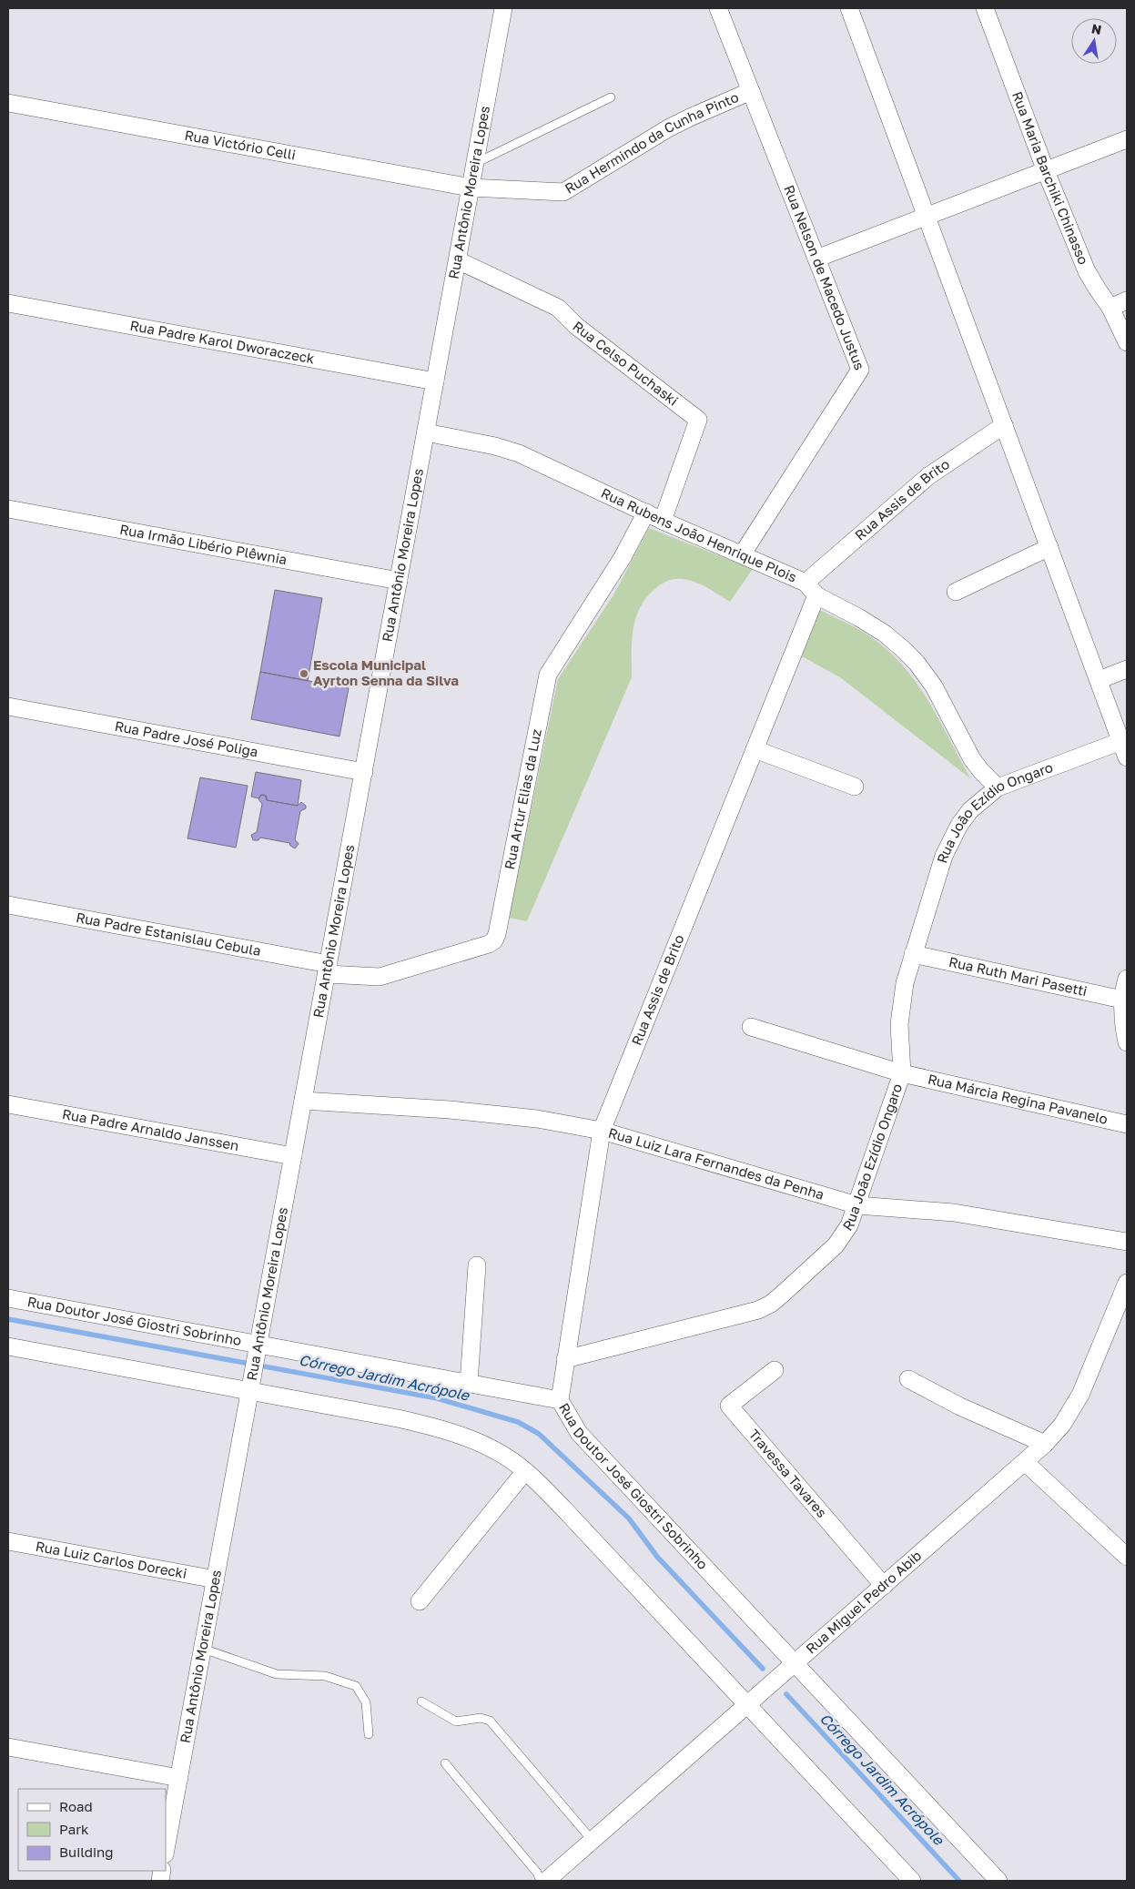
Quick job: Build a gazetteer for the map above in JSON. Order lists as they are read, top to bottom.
{
  "streets": {
    "street": [
      "Rua Hermindo da Cunha Pinto",
      "Rua Victório Celli",
      "Rua Maria Barchiki Chinasso",
      "Rua Antônio Moreira Lopes",
      "Rua Nelson de Macedo Justus",
      "Rua Padre Karol Dworaczeck",
      "Rua Celso Puchaski",
      "Rua Assis de Brito",
      "Rua Rubens João Henrique Plois",
      "Rua Irmão Libério Plêwnia",
      "Rua Padre José Poliga",
      "Rua Artur Elias da Luz",
      "Rua João Ezídio Ongaro",
      "Rua Padre Estanislau Cebula",
      "Rua Ruth Mari Pasetti",
      "Rua Márcia Regina Pavanelo",
      "Rua Padre Arnaldo Janssen",
      "Rua Luiz Lara Fernandes da Penha",
      "Rua Doutor José Giostri Sobrinho",
      "Travessa Tavares",
      "Rua Luiz Carlos Dorecki",
      "Rua Miguel Pedro Abib"
    ]
  },
  "crossings": [
    ["Rua Hermindo da Cunha Pinto", "Rua Victório Celli"],
    ["Rua Hermindo da Cunha Pinto", "Rua Antônio Moreira Lopes"],
    ["Rua Hermindo da Cunha Pinto", "Rua Nelson de Macedo Justus"],
    ["Rua Victório Celli", "Rua Antônio Moreira Lopes"],
    ["Rua Antônio Moreira Lopes", "Rua Padre Karol Dworaczeck"],
    ["Rua Antônio Moreira Lopes", "Rua Celso Puchaski"],
    ["Rua Antônio Moreira Lopes", "Rua Rubens João Henrique Plois"],
    ["Rua Antônio Moreira Lopes", "Rua Irmão Libério Plêwnia"],
    ["Rua Antônio Moreira Lopes", "Rua Padre José Poliga"],
    ["Rua Antônio Moreira Lopes", "Rua Artur Elias da Luz"],
    ["Rua Antônio Moreira Lopes", "Rua Padre Estanislau Cebula"],
    ["Rua Antônio Moreira Lopes", "Rua Padre Arnaldo Janssen"],
    ["Rua Antônio Moreira Lopes", "Rua Luiz Lara Fernandes da Penha"],
    ["Rua Antônio Moreira Lopes", "Rua Doutor José Giostri Sobrinho"],
    ["Rua Antônio Moreira Lopes", "Rua Luiz Carlos Dorecki"],
    ["Rua Nelson de Macedo Justus", "Rua Rubens João Henrique Plois"],
    ["Rua Celso Puchaski", "Rua Rubens João Henrique Plois"],
    ["Rua Assis de Brito", "Rua Rubens João Henrique Plois"],
    ["Rua Assis de Brito", "Rua João Ezídio Ongaro"],
    ["Rua Assis de Brito", "Rua Luiz Lara Fernandes da Penha"],
    ["Rua Assis de Brito", "Rua Doutor José Giostri Sobrinho"],
    ["Rua Rubens João Henrique Plois", "Rua Artur Elias da Luz"],
    ["Rua Rubens João Henrique Plois", "Rua João Ezídio Ongaro"],
    ["Rua Artur Elias da Luz", "Rua Padre Estanislau Cebula"],
    ["Rua João Ezídio Ongaro", "Rua Ruth Mari Pasetti"],
    ["Rua João Ezídio Ongaro", "Rua Márcia Regina Pavanelo"],
    ["Rua João Ezídio Ongaro", "Rua Luiz Lara Fernandes da Penha"],
    ["Rua Doutor José Giostri Sobrinho", "Rua Miguel Pedro Abib"],
    ["Travessa Tavares", "Rua Miguel Pedro Abib"]
  ],
  "water": ["Córrego Jardim Acrópole"],
  "places": ["Escola Municipal Ayrton Senna da Silva"],
  "legend": ["Road", "Park", "Building"],
  "north": "top"
}
